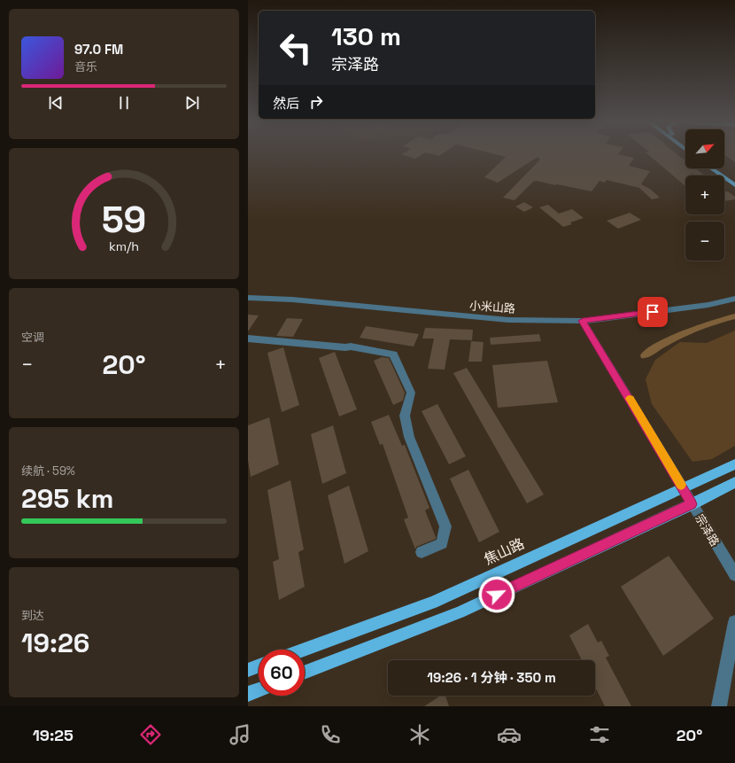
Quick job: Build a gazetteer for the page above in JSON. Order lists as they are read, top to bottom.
{
  "streets": {
    "main road": ["焦山路"],
    "street": ["小米山路", "宗泽路"]
  },
  "crossings": [
    ["小米山路", "宗泽路"],
    ["宗泽路", "焦山路"]
  ],
  "north": "top right",
  "page": {
    "turn": ["130 m", "宗泽路"],
    "song": ["97.0 FM", "音乐"],
    "then": "然后",
    "map_buttons": ["+", "−"],
    "tile": [
      "空调",
      ["续航 · 59%", "295 km"],
      ["到达", "19:26"]
    ],
    "heat": ["−", "20°", "+"],
    "limit": "60",
    "trip": "19:26 · 1 分钟 · 350 m",
    "tabs": ["19:25", "20°"],
    "gauge": ["59", "km/h"]
  }
}
